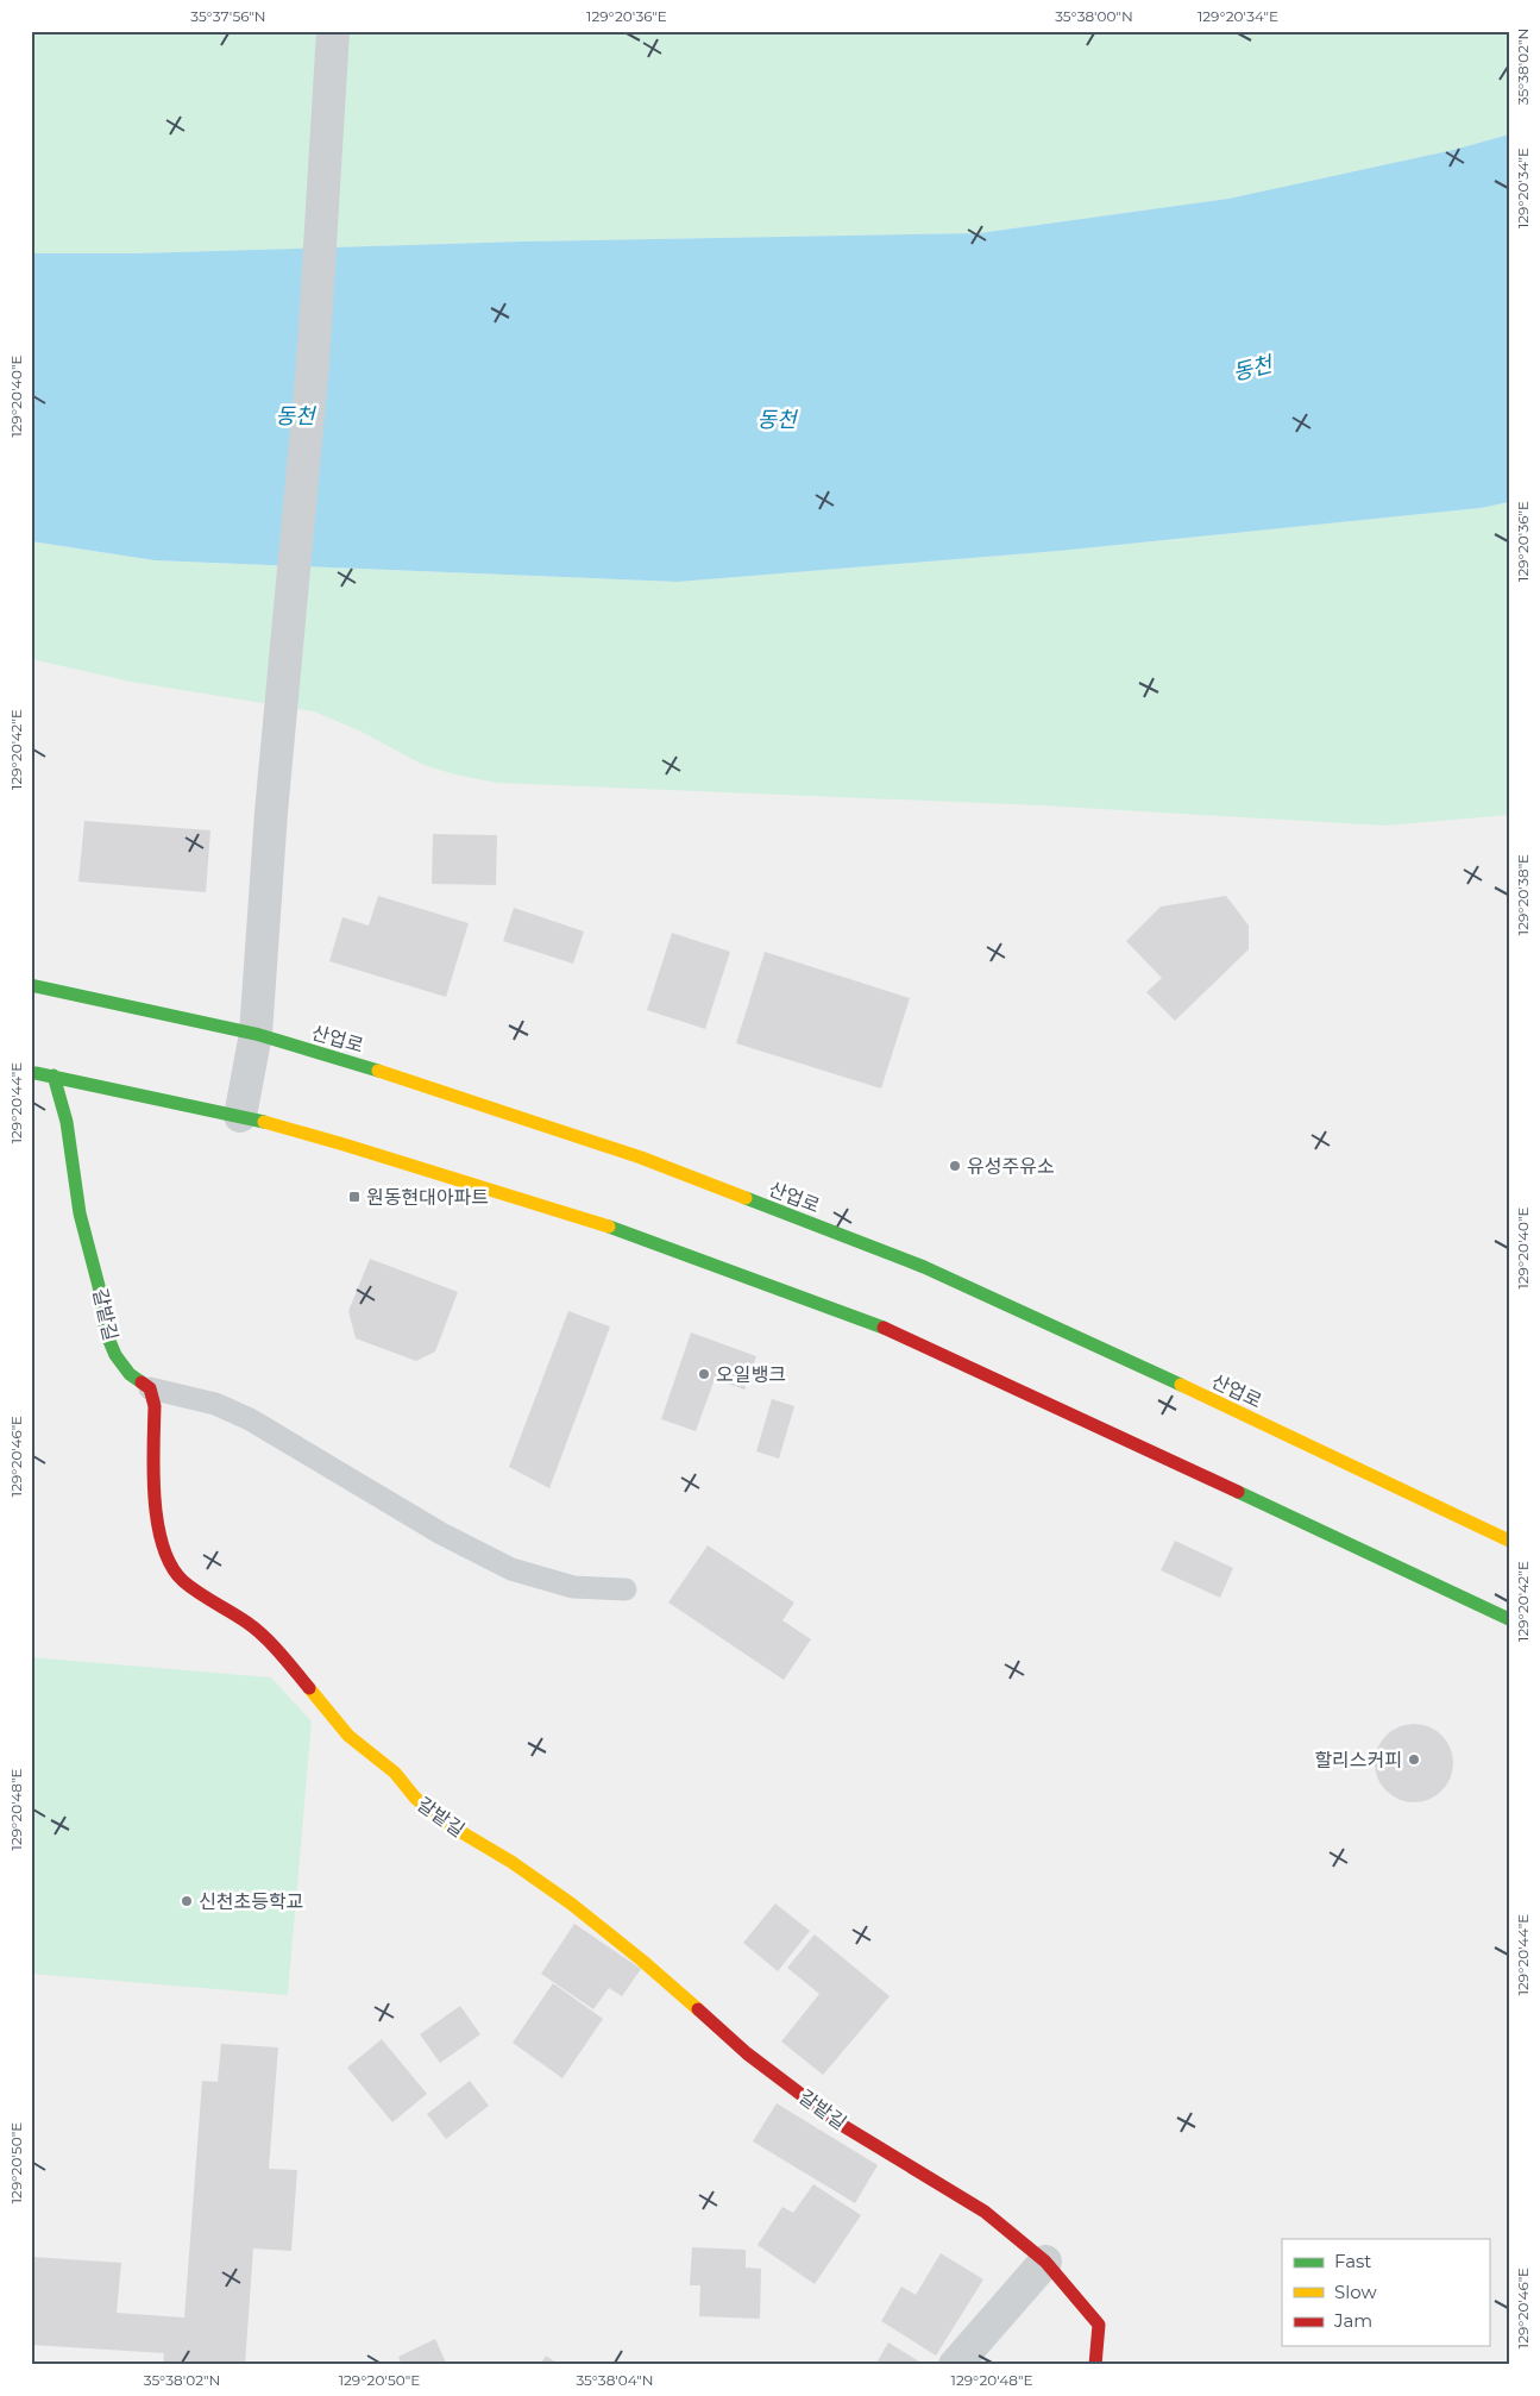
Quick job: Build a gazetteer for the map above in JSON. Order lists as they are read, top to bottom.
{
  "streets": {
    "main road": ["산업로", "갈밭길"]
  },
  "water": ["동천"],
  "places": {
    "other": [
      "유성주유소",
      "오일뱅크",
      "할리스커피",
      "신천초등학교"
    ],
    "transit": ["원동현대아파트"]
  },
  "legend": ["Fast", "Slow", "Jam"],
  "coordinates": [
    "35°37'56\"N",
    "129°20'36\"E",
    "35°38'00\"N",
    "129°20'34\"E",
    "35°38'02\"N",
    "129°20'40\"E",
    "129°20'42\"E",
    "129°20'38\"E",
    "129°20'44\"E",
    "129°20'46\"E",
    "129°20'48\"E",
    "129°20'50\"E",
    "35°38'04\"N"
  ]
}
